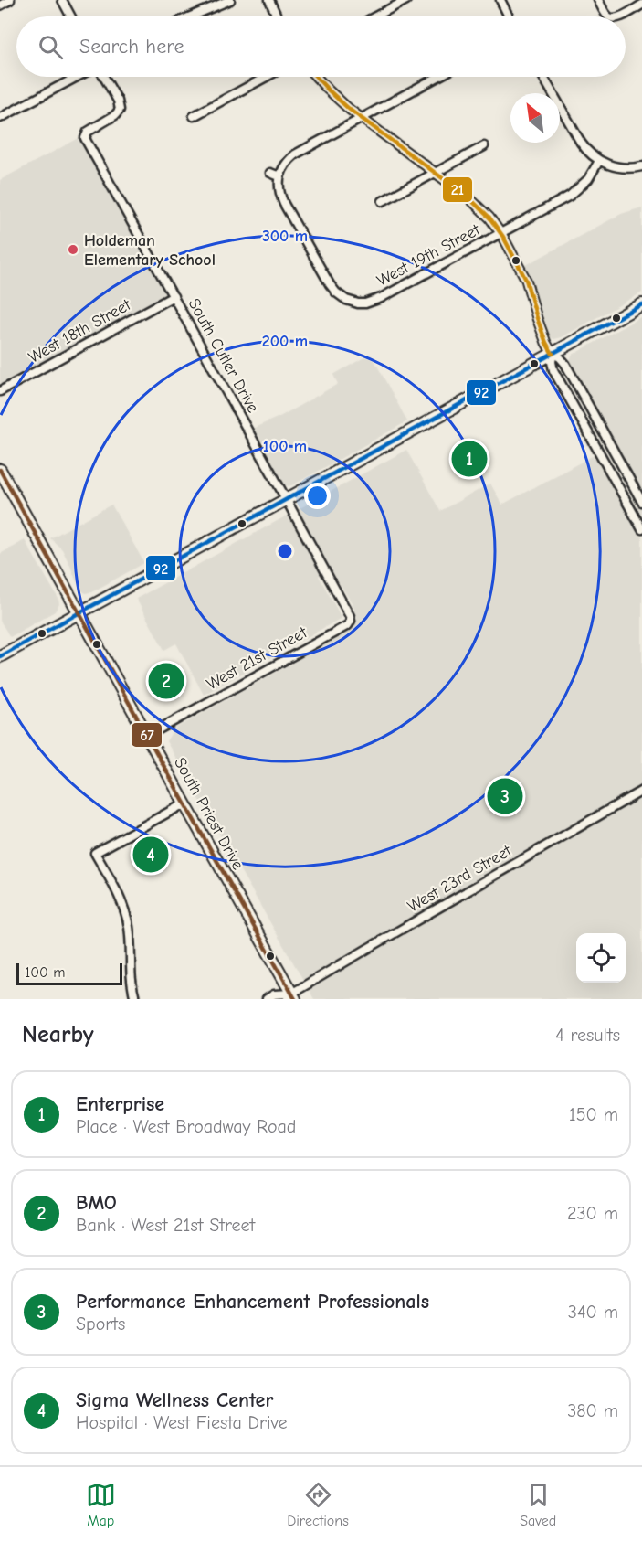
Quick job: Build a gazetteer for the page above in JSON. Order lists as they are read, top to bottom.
{
  "streets": {
    "main road": ["South Priest Drive"],
    "street": [
      "West 19th Street",
      "West 18th Street",
      "South Cutler Drive",
      "West 21st Street",
      "West 23rd Street"
    ]
  },
  "crossings": [
    ["West 18th Street", "South Cutler Drive"],
    ["South Cutler Drive", "West 21st Street"],
    ["West 21st Street", "South Priest Drive"],
    ["South Priest Drive", "West 23rd Street"]
  ],
  "places": ["Holdeman Elementary School"],
  "lines": ["transit line 21", "transit line 92", "transit line 67"],
  "scale_bar": "100 m",
  "north": "top left",
  "page": {
    "search": "Search here",
    "pins": [
      "1",
      "2",
      "3",
      "4"
    ],
    "scale": "100 m",
    "heading": ["Nearby", "4 results"],
    "list": [
      {
        "mark": "1",
        "name": "Enterprise",
        "note": "Place · West Broadway Road",
        "value": "150 m"
      },
      {
        "mark": "2",
        "name": "BMO",
        "note": "Bank · West 21st Street",
        "value": "230 m"
      },
      {
        "mark": "3",
        "name": "Performance Enhancement Professionals",
        "note": "Sports",
        "value": "340 m"
      },
      {
        "mark": "4",
        "name": "Sigma Wellness Center",
        "note": "Hospital · West Fiesta Drive",
        "value": "380 m"
      }
    ],
    "nav": ["Map", "Directions", "Saved"]
  },
  "rings": ["300 m", "200 m", "100 m"]
}
